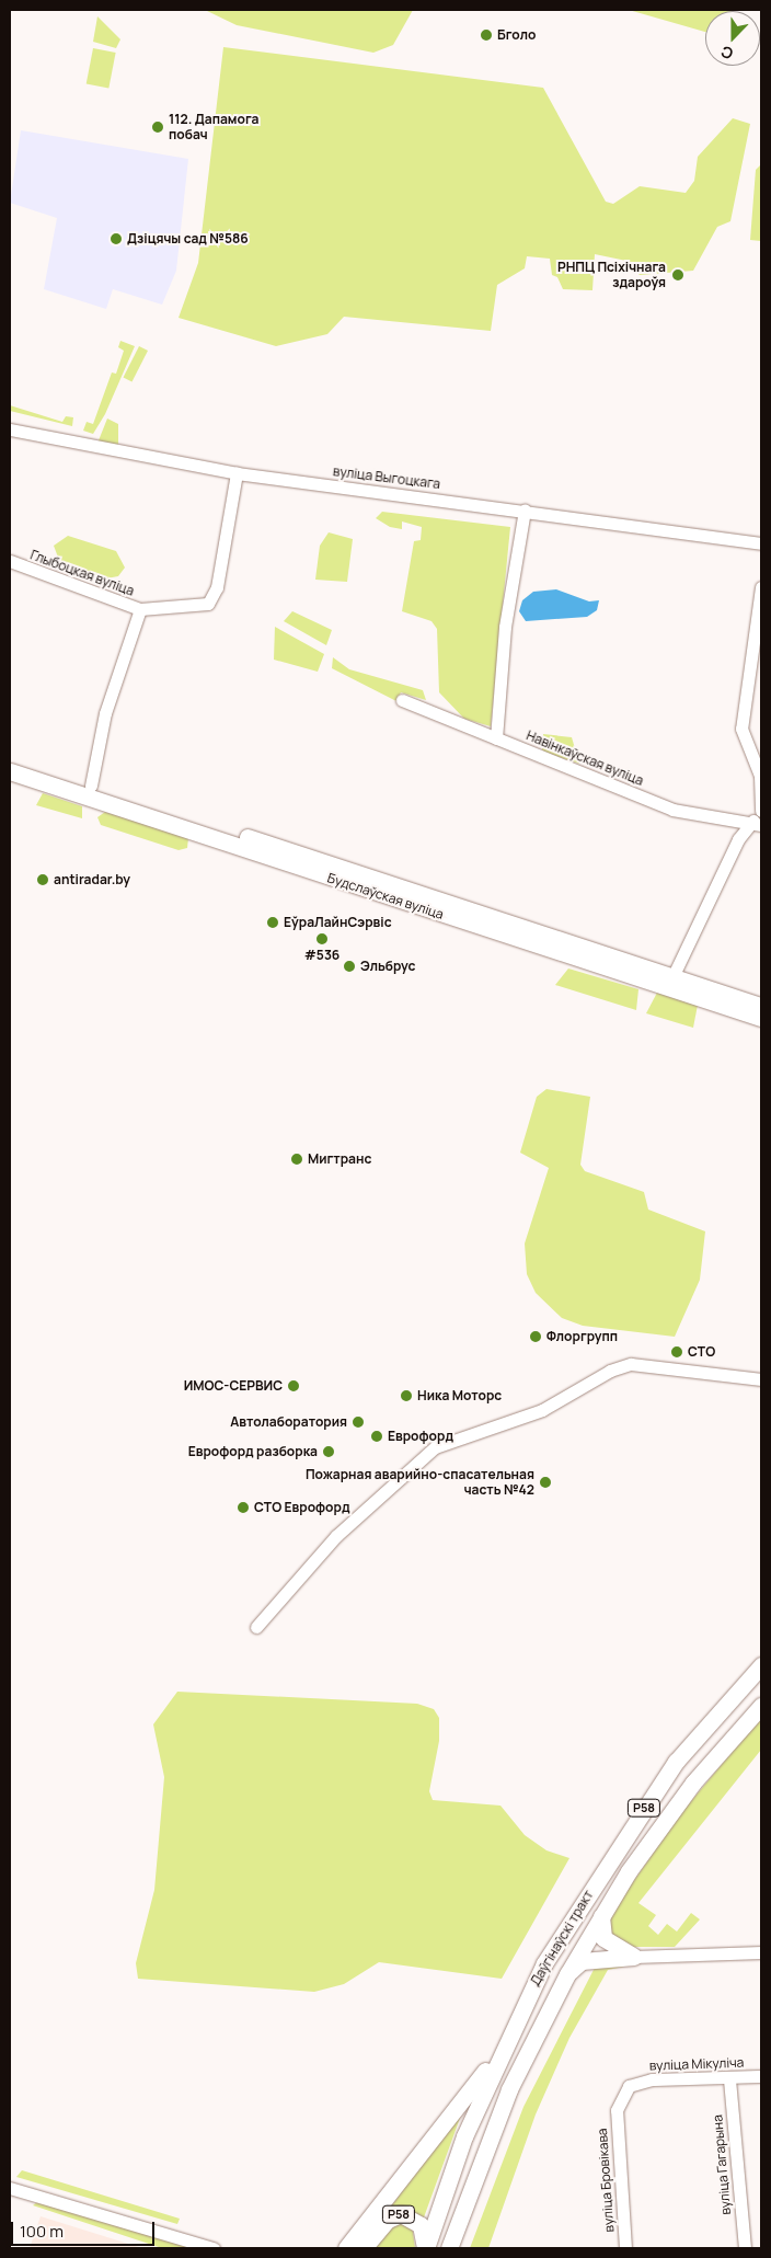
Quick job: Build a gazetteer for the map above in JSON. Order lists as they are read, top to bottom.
{
  "streets": {
    "main road": ["Будслаўская вуліца", "Р58", "Даўгінаўскі тракт"],
    "street": [
      "вуліца Выгоцкага",
      "Глыбоцкая вуліца",
      "Навінкаўская вуліца",
      "вуліца Мікуліча",
      "вуліца Гагарына",
      "вуліца Бровікава"
    ]
  },
  "crossings": [
    ["вуліца Выгоцкага", "Глыбоцкая вуліца"],
    ["Р58", "Даўгінаўскі тракт"],
    ["вуліца Мікуліча", "вуліца Гагарына"],
    ["вуліца Мікуліча", "вуліца Бровікава"]
  ],
  "places": [
    "Бголо",
    "112. Дапамога побач",
    "Дзіцячы сад №586",
    "РНПЦ Псіхічнага здароўя",
    "antiradar.by",
    "ЕўраЛайнСэрвіс",
    "#536",
    "Эльбрус",
    "Мигтранс",
    "Флоргрупп",
    "СТО",
    "ИМОС-СЕРВИС",
    "Ника Моторс",
    "Автолаборатория",
    "Еврофорд",
    "Еврофорд разборка",
    "Пожарная аварийно-спасательная часть №42",
    "СТО Еврофорд"
  ],
  "scale_bar": "100 m",
  "north": "bottom"
}
